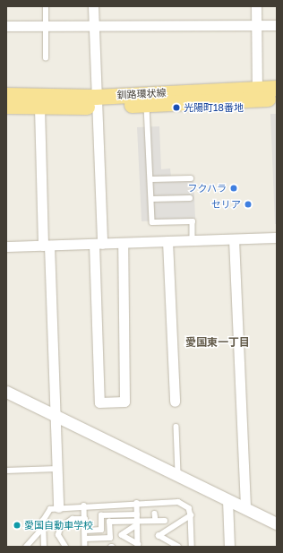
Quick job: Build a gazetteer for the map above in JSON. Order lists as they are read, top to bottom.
{
  "streets": {
    "main road": ["釧路環状線"]
  },
  "districts": ["愛国東一丁目"],
  "places": [
    "光陽町18番地",
    "フクハラ",
    "セリア",
    "愛国自動車学校"
  ]
}
